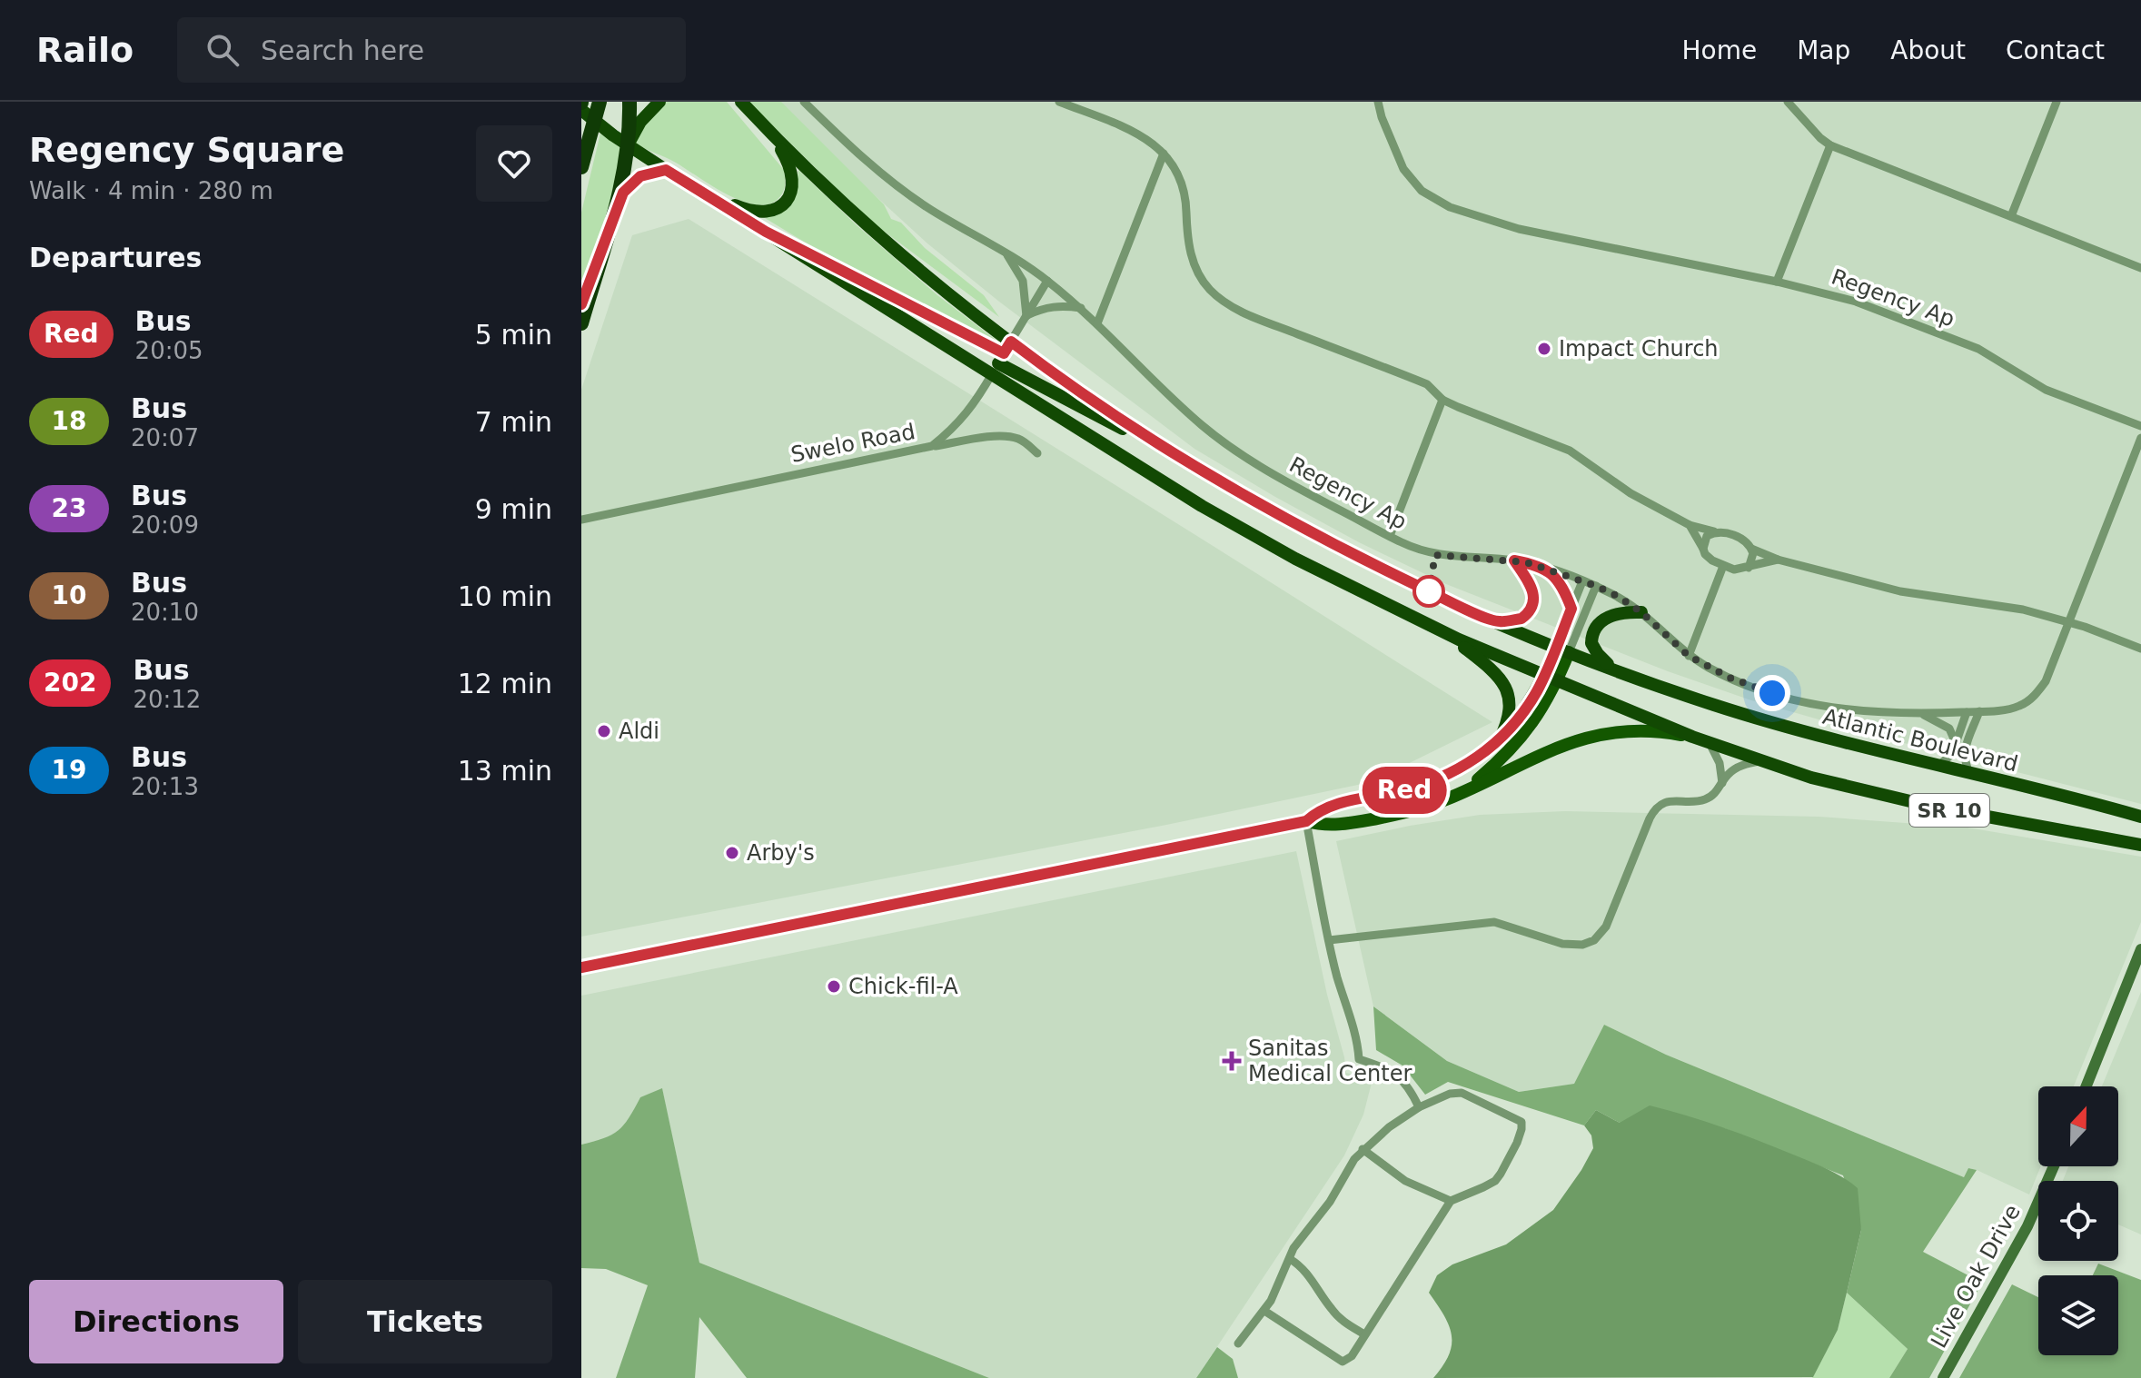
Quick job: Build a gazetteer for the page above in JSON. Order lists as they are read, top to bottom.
{
  "streets": {
    "highway": ["Atlantic Boulevard", "SR 10"],
    "main road": ["Live Oak Drive"],
    "street": ["Regency Ap", "Swelo Road"]
  },
  "crossings": [
    ["Regency Ap", "Swelo Road"],
    ["Atlantic Boulevard", "SR 10"]
  ],
  "places": {
    "other": [
      "Impact Church",
      "Aldi",
      "Arby's",
      "Chick-fil-A"
    ],
    "health": ["Sanitas Medical Center"]
  },
  "lines": ["bus line Red"],
  "north": "top",
  "page": {
    "header": "Railo",
    "search": "Search here",
    "nav": [
      "Home",
      "Map",
      "About",
      "Contact"
    ],
    "heading": [
      ["Regency Square", "Walk · 4 min · 280 m"],
      "Departures"
    ],
    "on_map": "Red",
    "list": [
      {
        "mark": "Red",
        "name": "Bus",
        "note": "20:05",
        "value": "5 min"
      },
      {
        "mark": "18",
        "name": "Bus",
        "note": "20:07",
        "value": "7 min"
      },
      {
        "mark": "23",
        "name": "Bus",
        "note": "20:09",
        "value": "9 min"
      },
      {
        "mark": "10",
        "name": "Bus",
        "note": "20:10",
        "value": "10 min"
      },
      {
        "mark": "202",
        "name": "Bus",
        "note": "20:12",
        "value": "12 min"
      },
      {
        "mark": "19",
        "name": "Bus",
        "note": "20:13",
        "value": "13 min"
      }
    ],
    "buttons": ["Directions", "Tickets"]
  }
}
